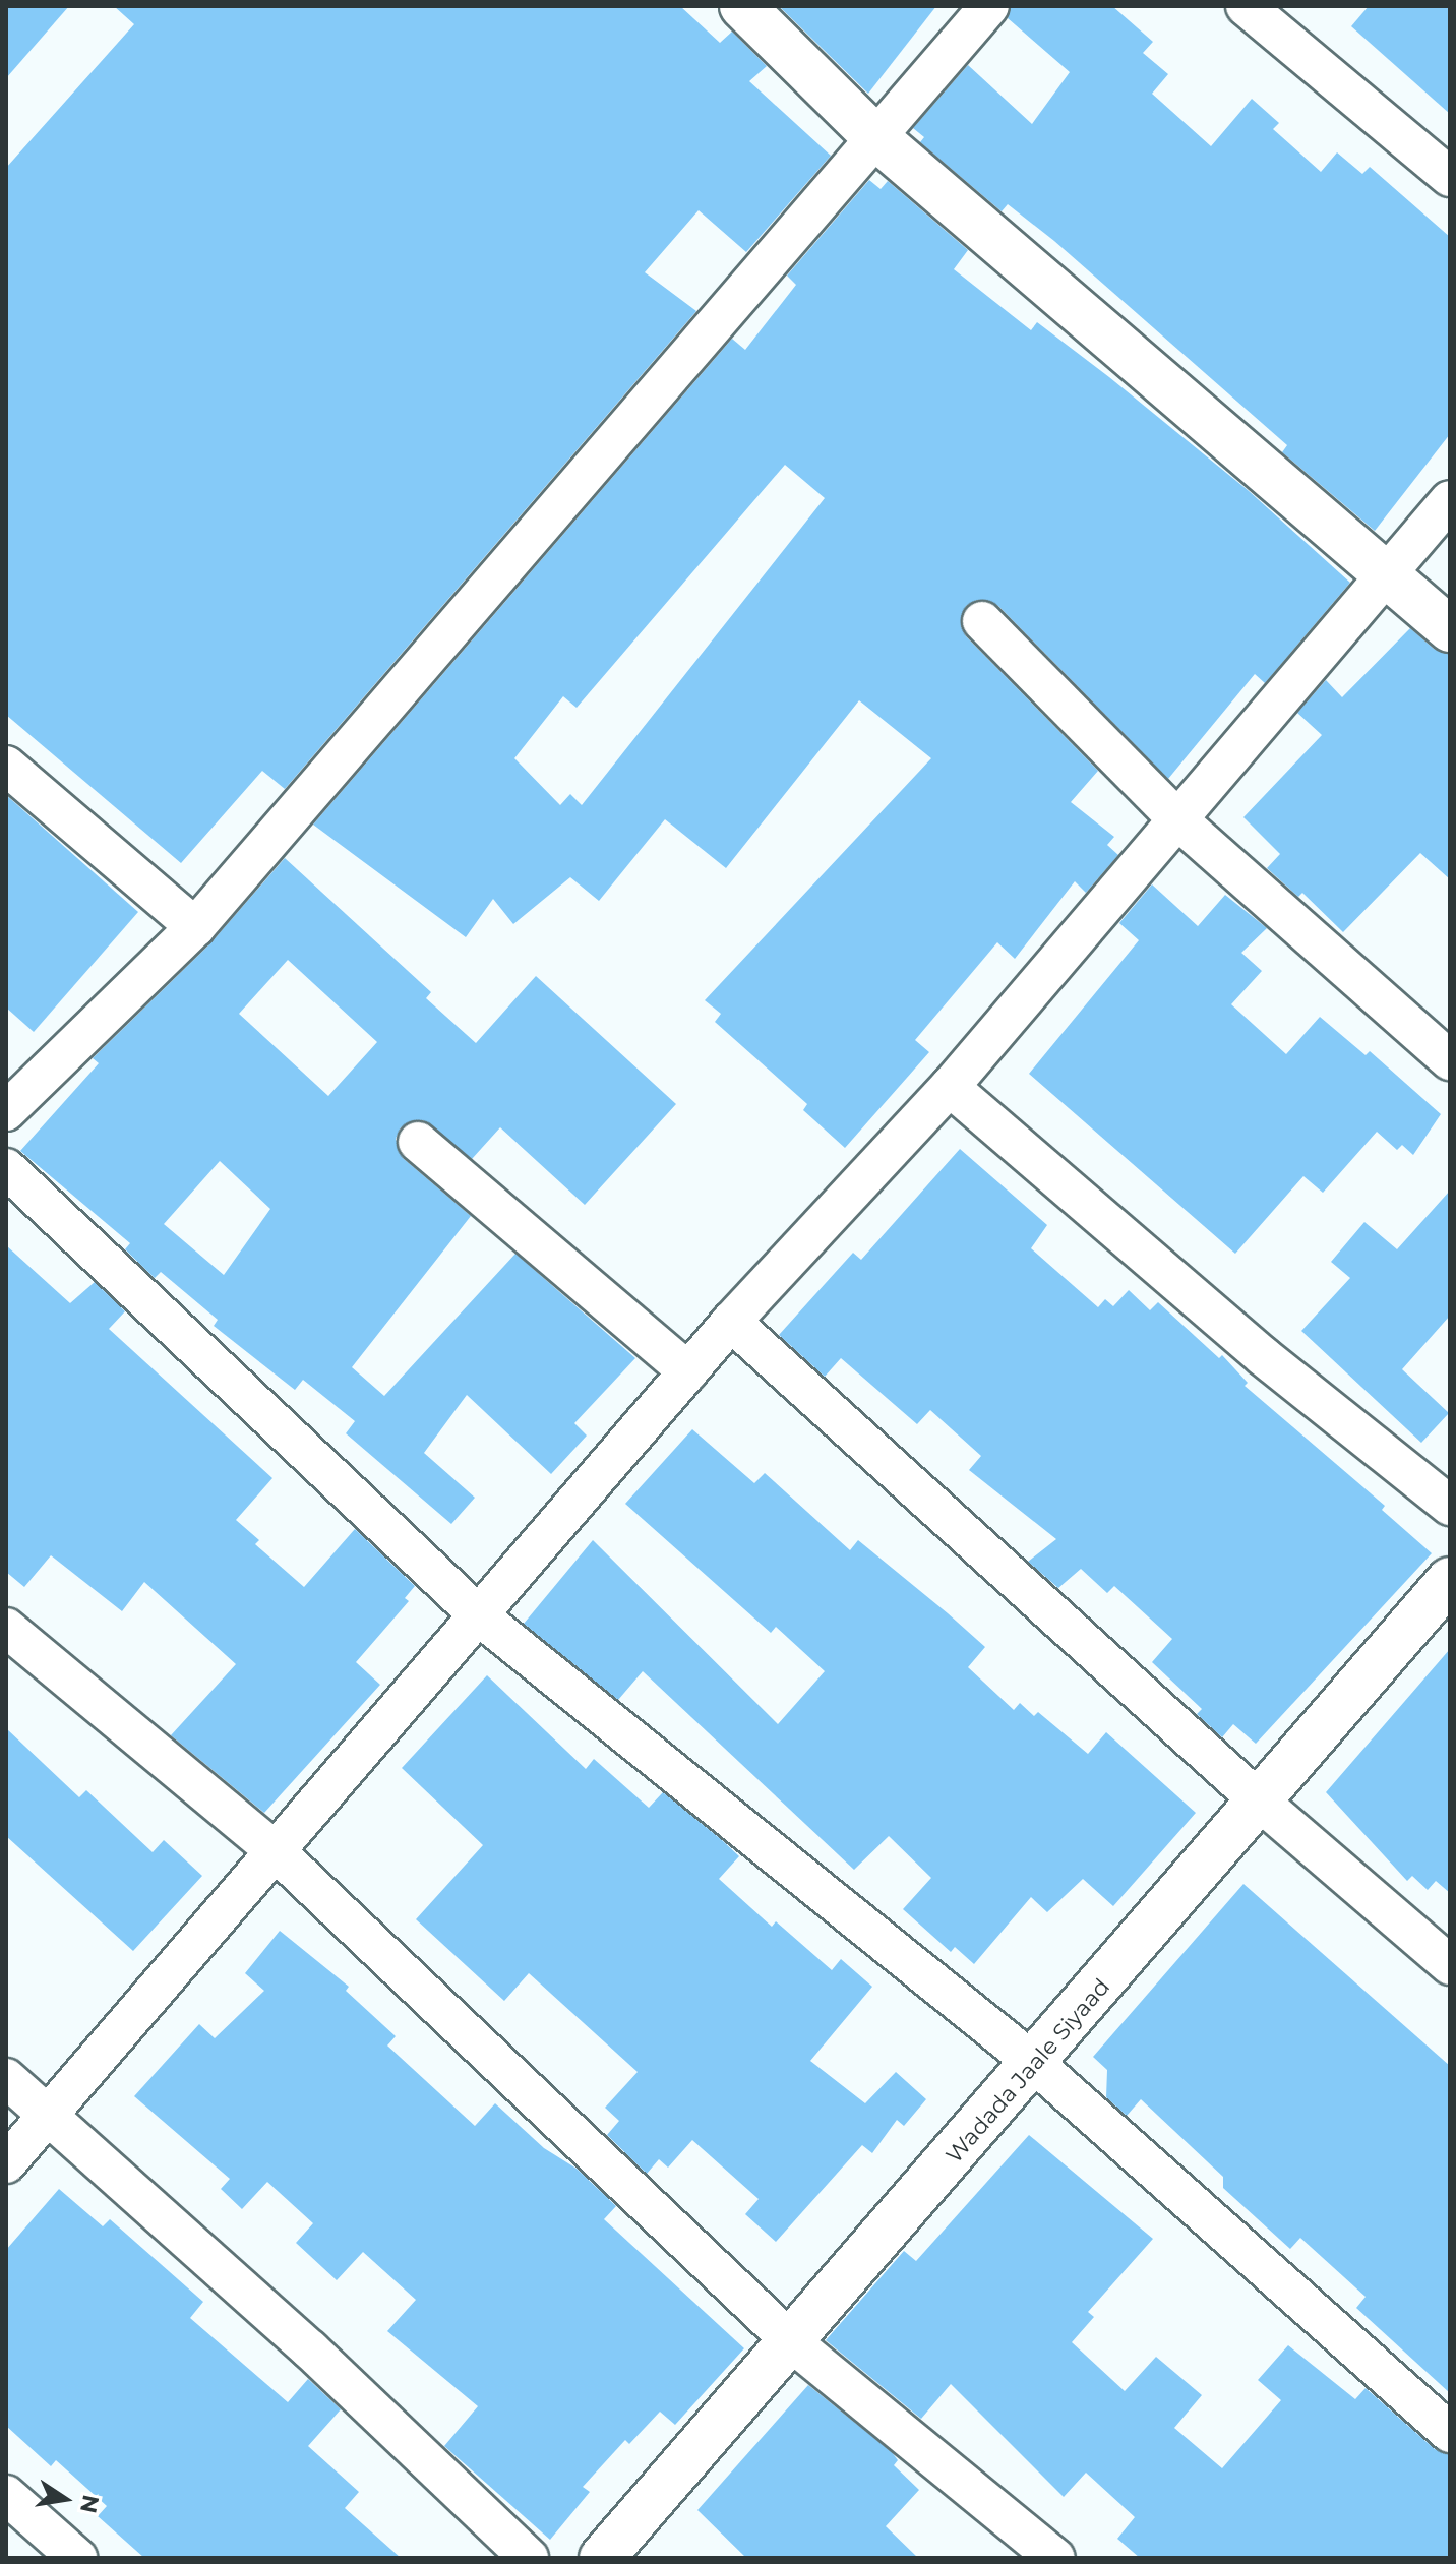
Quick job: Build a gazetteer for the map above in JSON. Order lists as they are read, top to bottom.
{
  "streets": {
    "main road": ["Wadada Jaale Siyaad"]
  },
  "north": "right"
}
